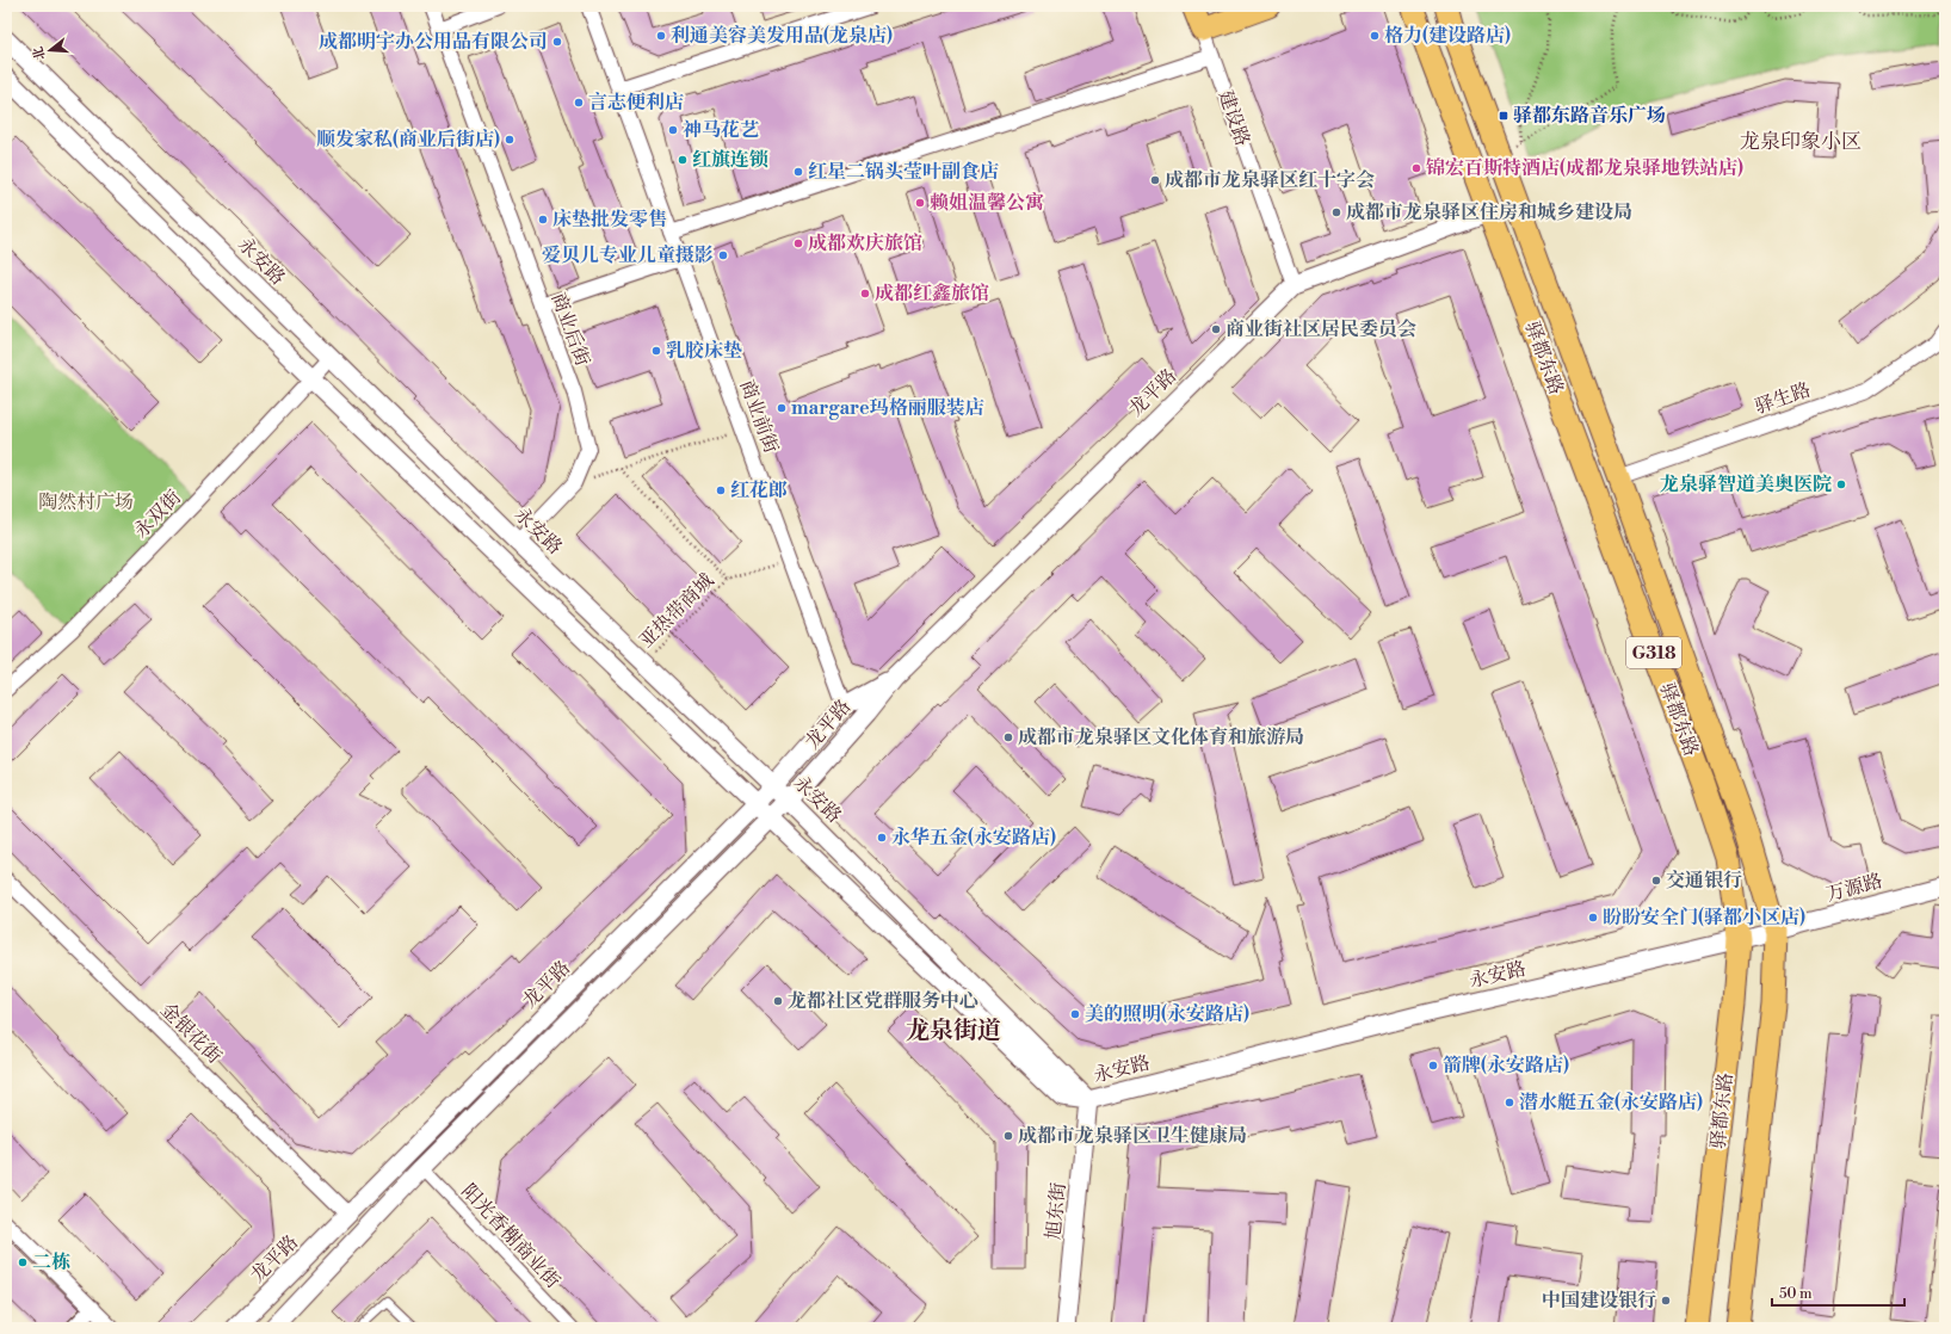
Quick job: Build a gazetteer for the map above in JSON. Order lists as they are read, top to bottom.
{
  "streets": {
    "highway": ["建设路", "驿都东路", "G318"],
    "street": [
      "永安路",
      "商业后街",
      "龙平路",
      "驿生路",
      "商业前街",
      "永双街",
      "万源路",
      "金银花街",
      "旭东街",
      "阳光香榭商业街"
    ],
    "path": ["亚热带商城"]
  },
  "crossings": [
    ["建设路", "龙平路"],
    ["永安路", "商业后街"],
    ["永安路", "驿都东路"],
    ["永安路", "龙平路"],
    ["永安路", "永双街"],
    ["永安路", "亚热带商城"],
    ["永安路", "万源路"],
    ["永安路", "旭东街"],
    ["驿都东路", "龙平路"],
    ["驿都东路", "驿生路"],
    ["驿都东路", "万源路"],
    ["龙平路", "商业前街"],
    ["龙平路", "金银花街"],
    ["龙平路", "阳光香榭商业街"]
  ],
  "districts": ["龙泉印象小区", "龙泉街道"],
  "parks": ["陶然村广场"],
  "places": {
    "other": [
      "利通美容美发用品(龙泉店)",
      "格力(建设路店)",
      "成都明宇办公用品有限公司",
      "言志便利店",
      "神马花艺",
      "顺发家私(商业后街店)",
      "红旗连锁",
      "锦宏百斯特酒店(成都龙泉驿地铁站店)",
      "红星二锅头莹叶副食店",
      "成都市龙泉驿区红十字会",
      "赖姐温馨公寓",
      "成都市龙泉驿区住房和城乡建设局",
      "床垫批发零售",
      "成都欢庆旅馆",
      "爱贝儿专业儿童摄影",
      "成都红鑫旅馆",
      "商业街社区居民委员会",
      "乳胶床垫",
      "margare玛格丽服装店",
      "龙泉驿智道美奥医院",
      "红花郎",
      "成都市龙泉驿区文化体育和旅游局",
      "永华五金(永安路店)",
      "交通银行",
      "盼盼安全门(驿都小区店)",
      "龙都社区党群服务中心",
      "美的照明(永安路店)",
      "箭牌(永安路店)",
      "潜水艇五金(永安路店)",
      "成都市龙泉驿区卫生健康局",
      "二栋",
      "中国建设银行"
    ],
    "transit": ["驿都东路音乐广场"]
  },
  "scale_bar": "50 m",
  "north": "left"
}
